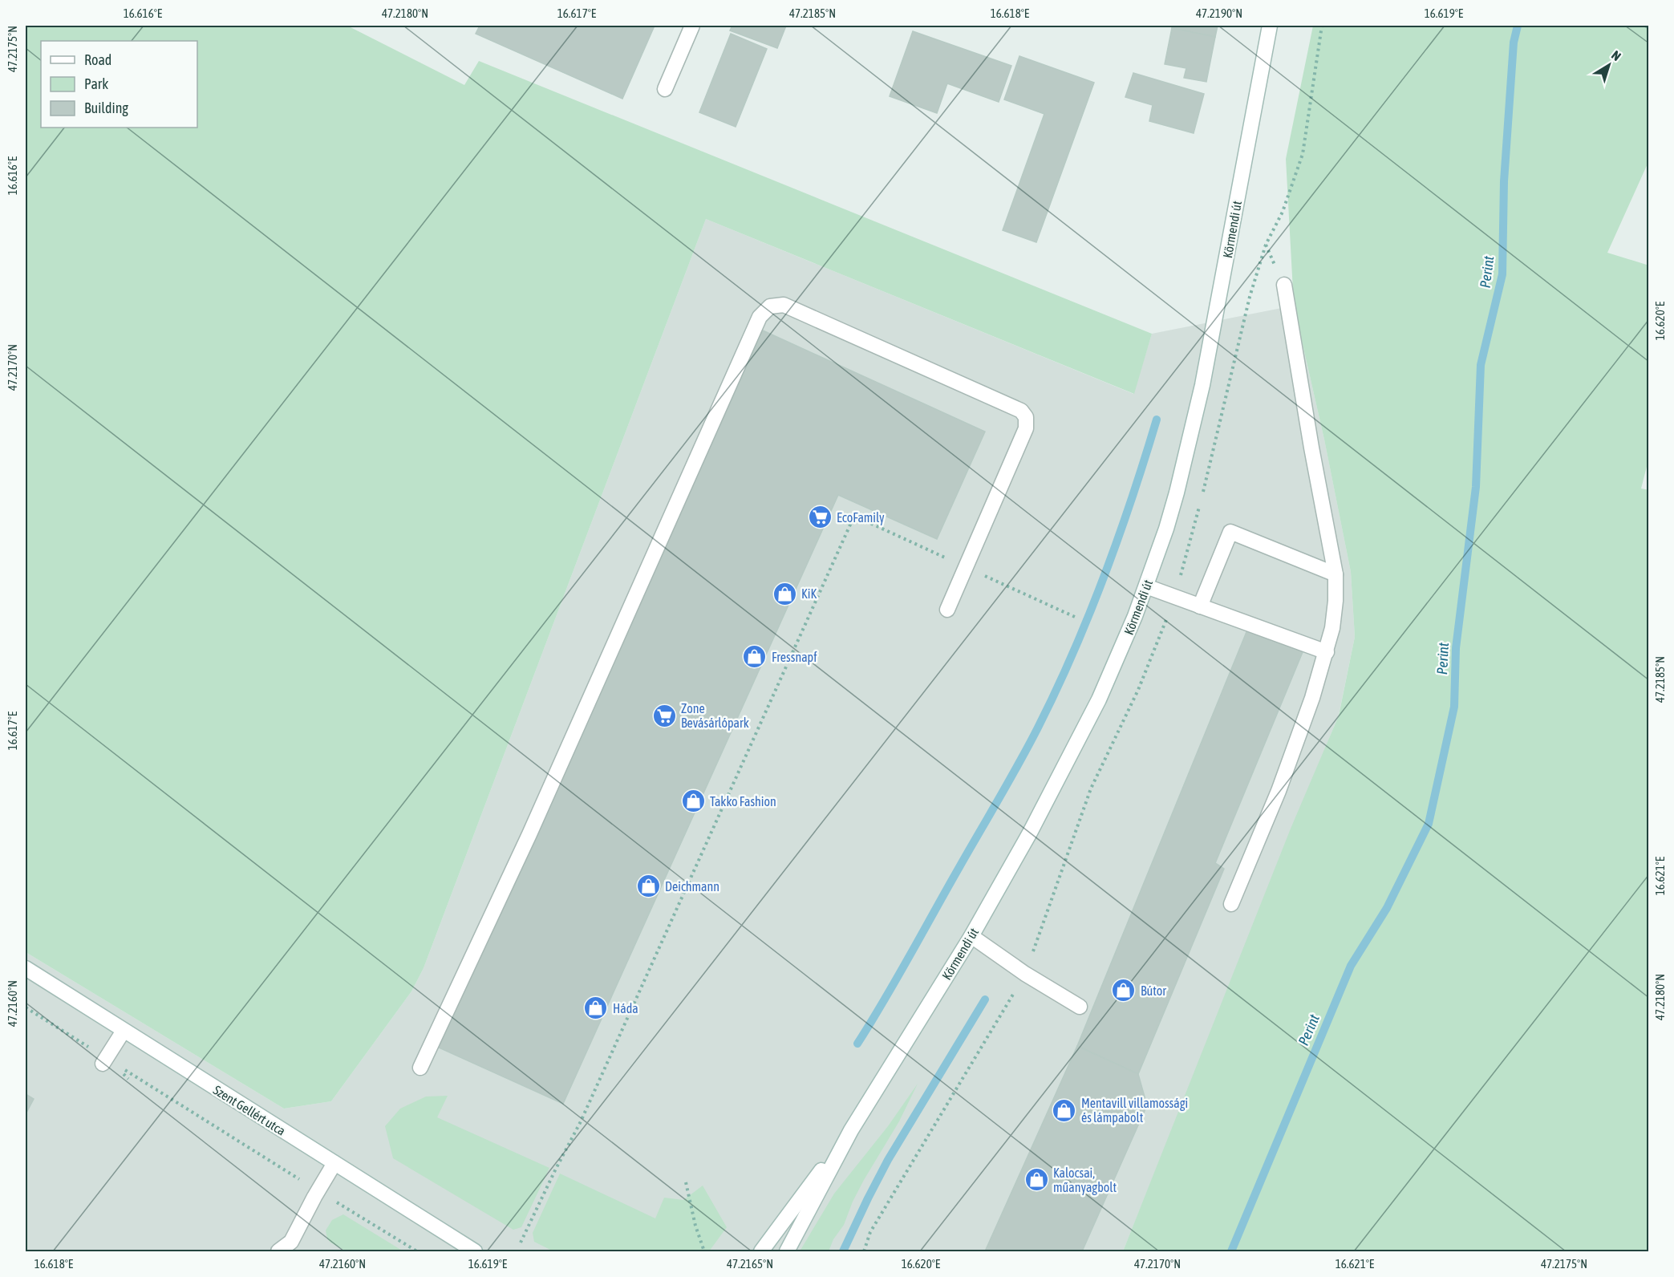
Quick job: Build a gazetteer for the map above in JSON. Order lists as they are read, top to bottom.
{
  "streets": {
    "street": ["Körmendi út", "Szent Gellért utca"]
  },
  "water": ["Perint"],
  "places": {
    "supermarket": ["EcoFamily", "Zone Bevásárlópark"],
    "shop": [
      "KiK",
      "Fressnapf",
      "Takko Fashion",
      "Deichmann",
      "Bútor",
      "Háda",
      "Mentavill villamossági és lámpabolt",
      "Kalocsai, műanyagbolt"
    ]
  },
  "legend": ["Road", "Park", "Building"],
  "north": "top right",
  "coordinates": [
    "16.616°E",
    "47.2180°N",
    "16.617°E",
    "47.2185°N",
    "16.618°E",
    "47.2190°N",
    "16.619°E",
    "47.2175°N",
    "16.620°E",
    "47.2170°N",
    "16.621°E",
    "47.2160°N",
    "47.2165°N"
  ]
}
